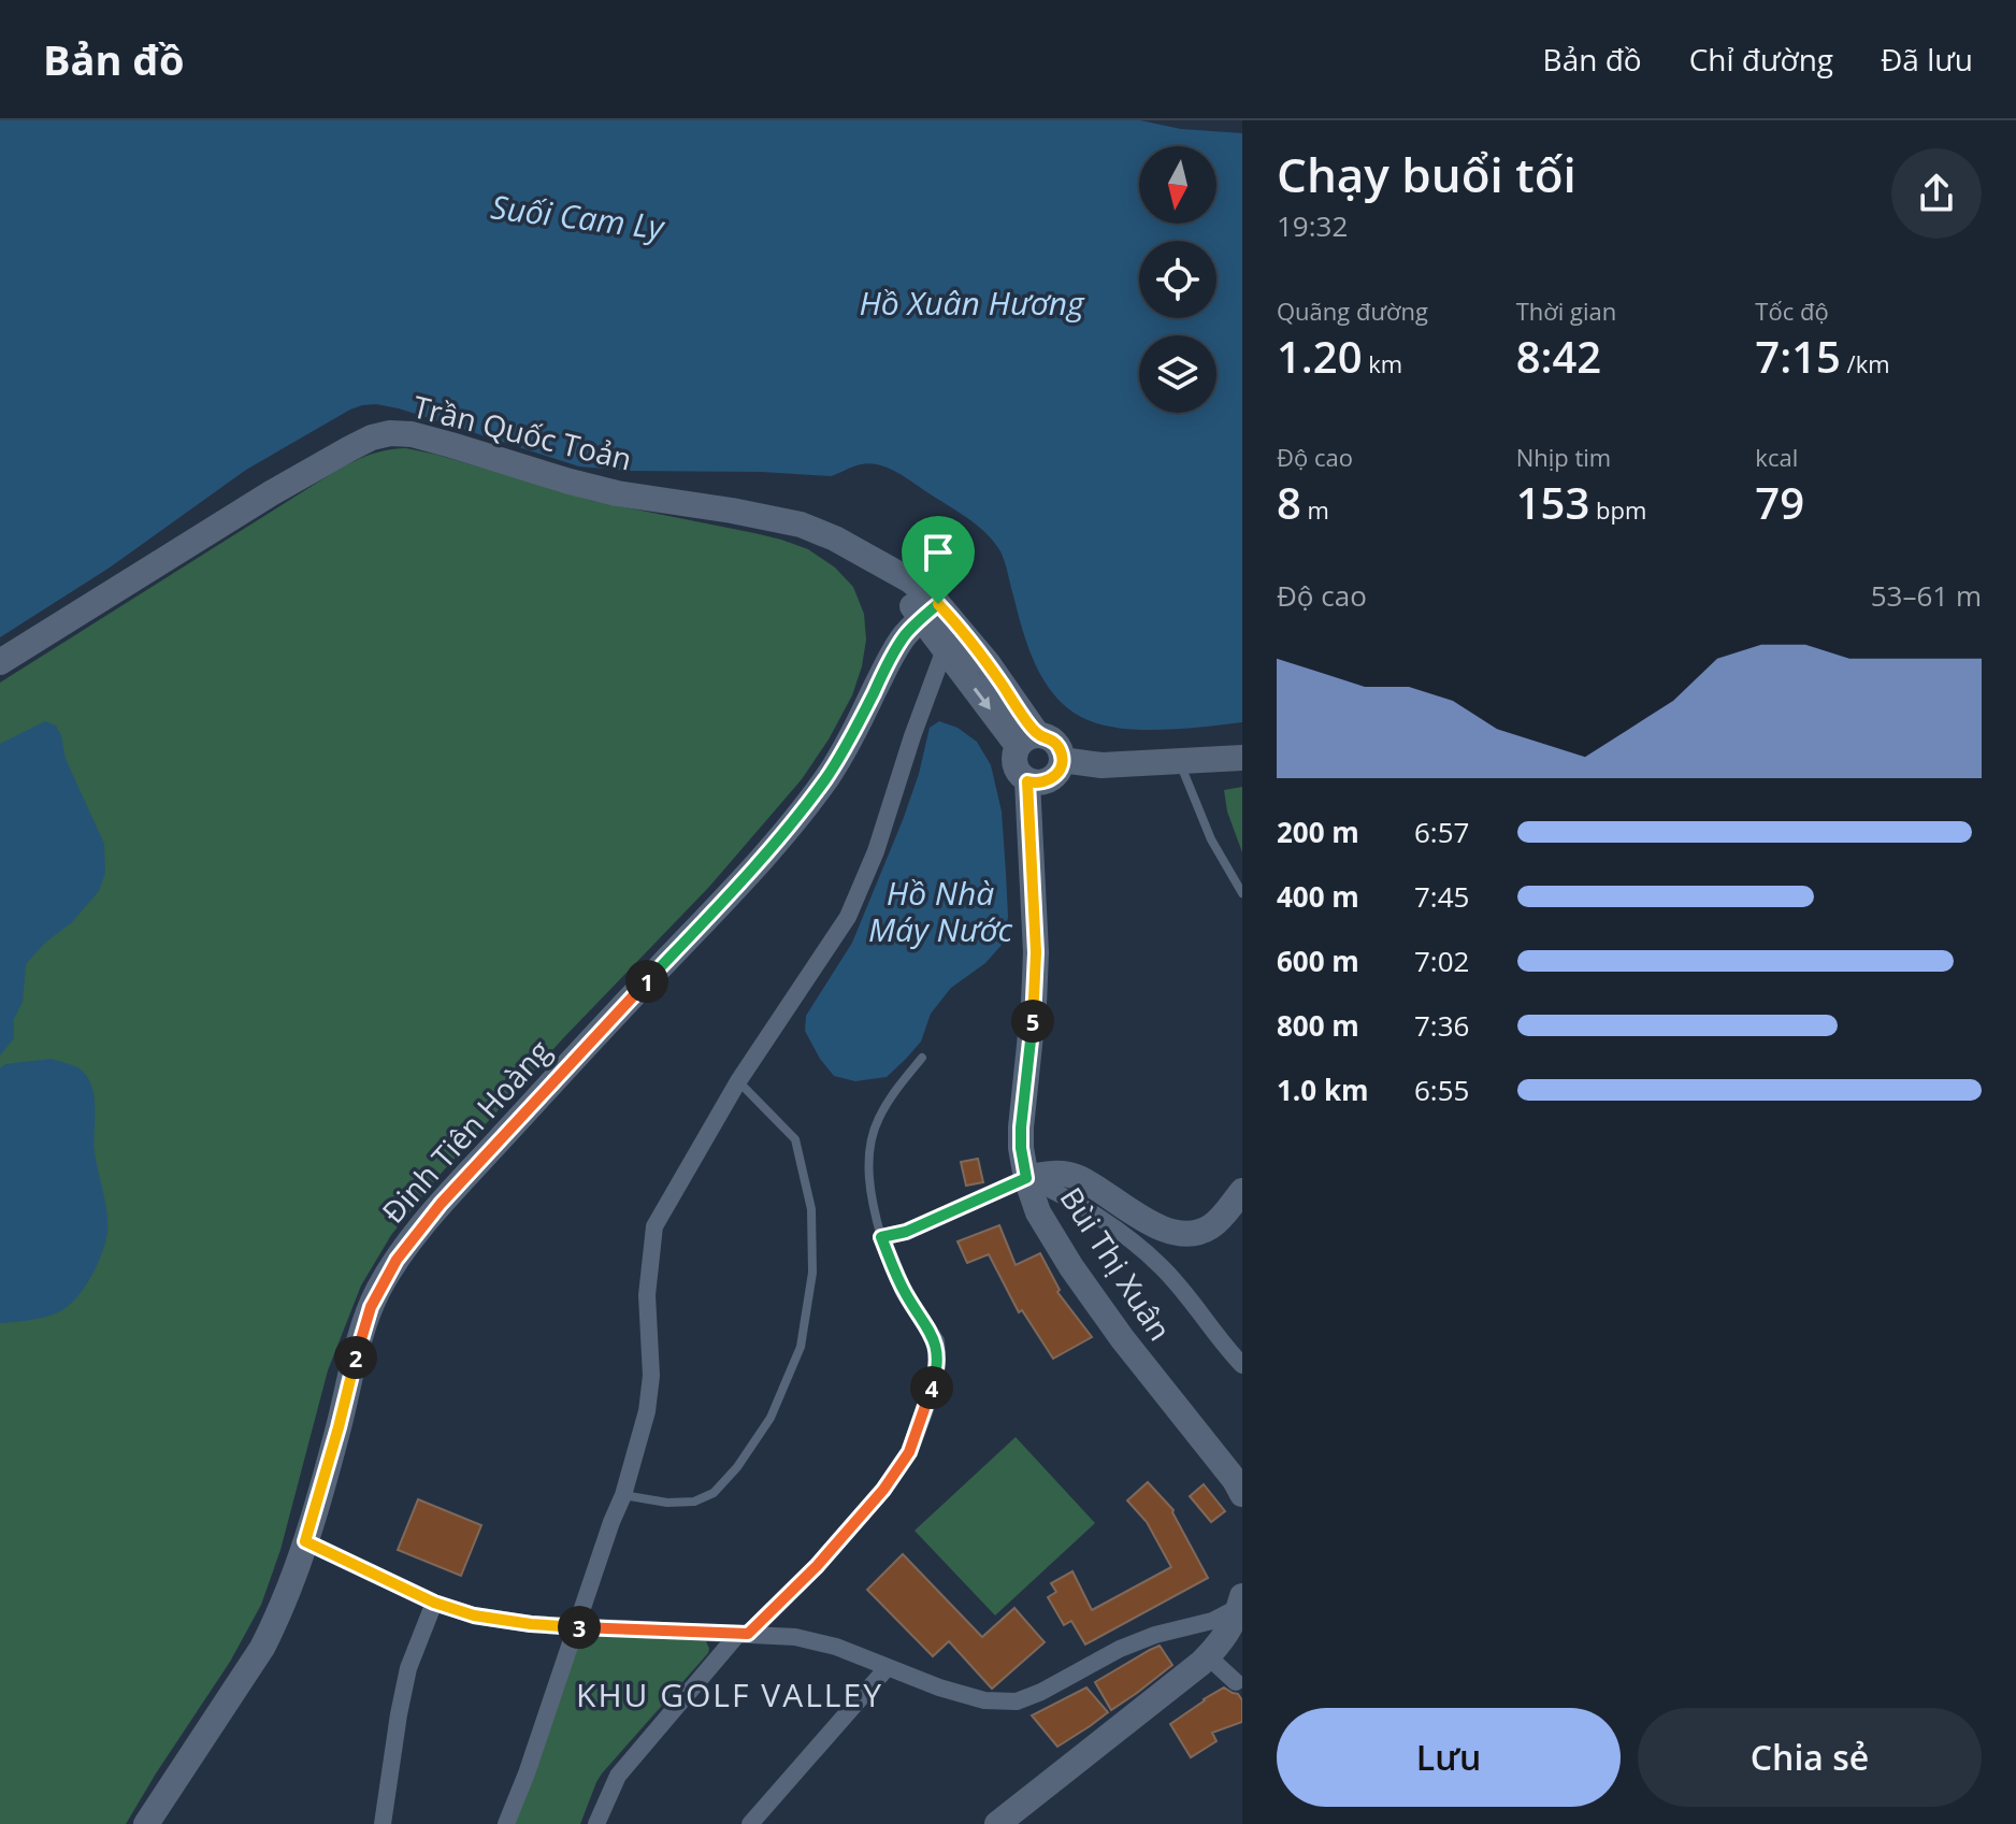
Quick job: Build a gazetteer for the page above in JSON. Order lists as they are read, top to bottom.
{
  "streets": {
    "main road": ["Trần Quốc Toản", "Đinh Tiên Hoàng", "Bùi Thị Xuân"]
  },
  "crossings": [
    ["Trần Quốc Toản", "Đinh Tiên Hoàng"],
    ["Trần Quốc Toản", "Bùi Thị Xuân"]
  ],
  "districts": ["KHU GOLF VALLEY"],
  "water": ["Suối Cam Ly", "Hồ Xuân Hương", "Hồ Nhà Máy Nước"],
  "north": "bottom",
  "page": {
    "header": "Bản đồ",
    "nav": ["Bản đồ", "Chỉ đường", "Đã lưu"],
    "heading": ["Chạy buổi tối", "19:32"],
    "stats": [
      ["Quãng đường", "1.20 km"],
      ["Thời gian", "8:42"],
      ["Tốc độ", "7:15 /km"],
      ["Độ cao", "8 m"],
      ["Nhịp tim", "153 bpm"],
      ["kcal", "79"]
    ],
    "chart": ["Độ cao", "53–61 m"],
    "list": [
      {
        "name": "200 m",
        "note": "6:57"
      },
      {
        "name": "400 m",
        "note": "7:45"
      },
      {
        "name": "600 m",
        "note": "7:02"
      },
      {
        "name": "800 m",
        "note": "7:36"
      },
      {
        "name": "1.0 km",
        "note": "6:55"
      }
    ],
    "pins": [
      "1",
      "5",
      "2",
      "4",
      "3"
    ],
    "buttons": ["Lưu", "Chia sẻ"]
  }
}
